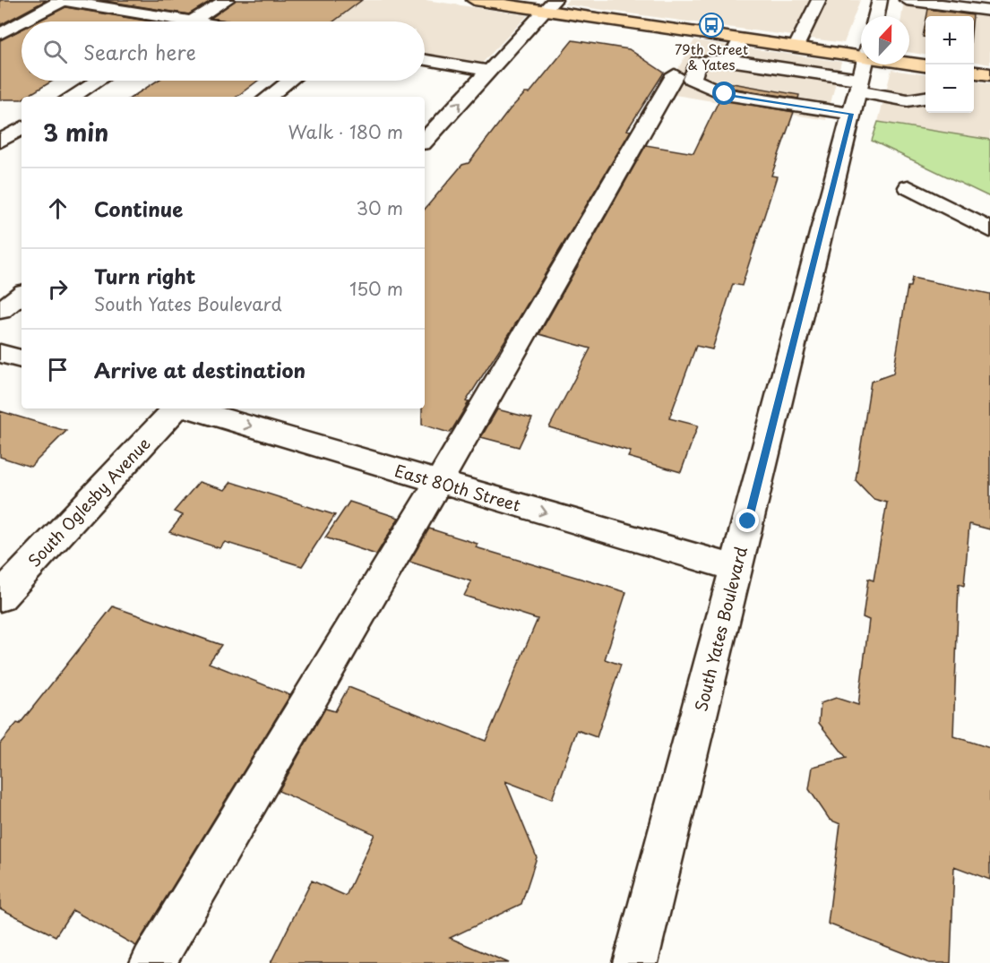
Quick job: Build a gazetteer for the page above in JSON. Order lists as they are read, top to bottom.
{
  "streets": {
    "street": ["East 80th Street", "South Oglesby Avenue", "South Yates Boulevard"]
  },
  "crossings": [
    ["East 80th Street", "South Yates Boulevard"]
  ],
  "one_way": ["East 80th Street"],
  "places": {
    "bus stop": ["79th Street & Yates"]
  },
  "north": "top",
  "page": {
    "map_buttons": ["+", "−"],
    "search": "Search here",
    "heading": ["3 min", "Walk · 180 m"],
    "list": [
      ["Continue", "30 m"],
      ["Turn right", "South Yates Boulevard", "150 m"],
      "Arrive at destination"
    ]
  }
}
